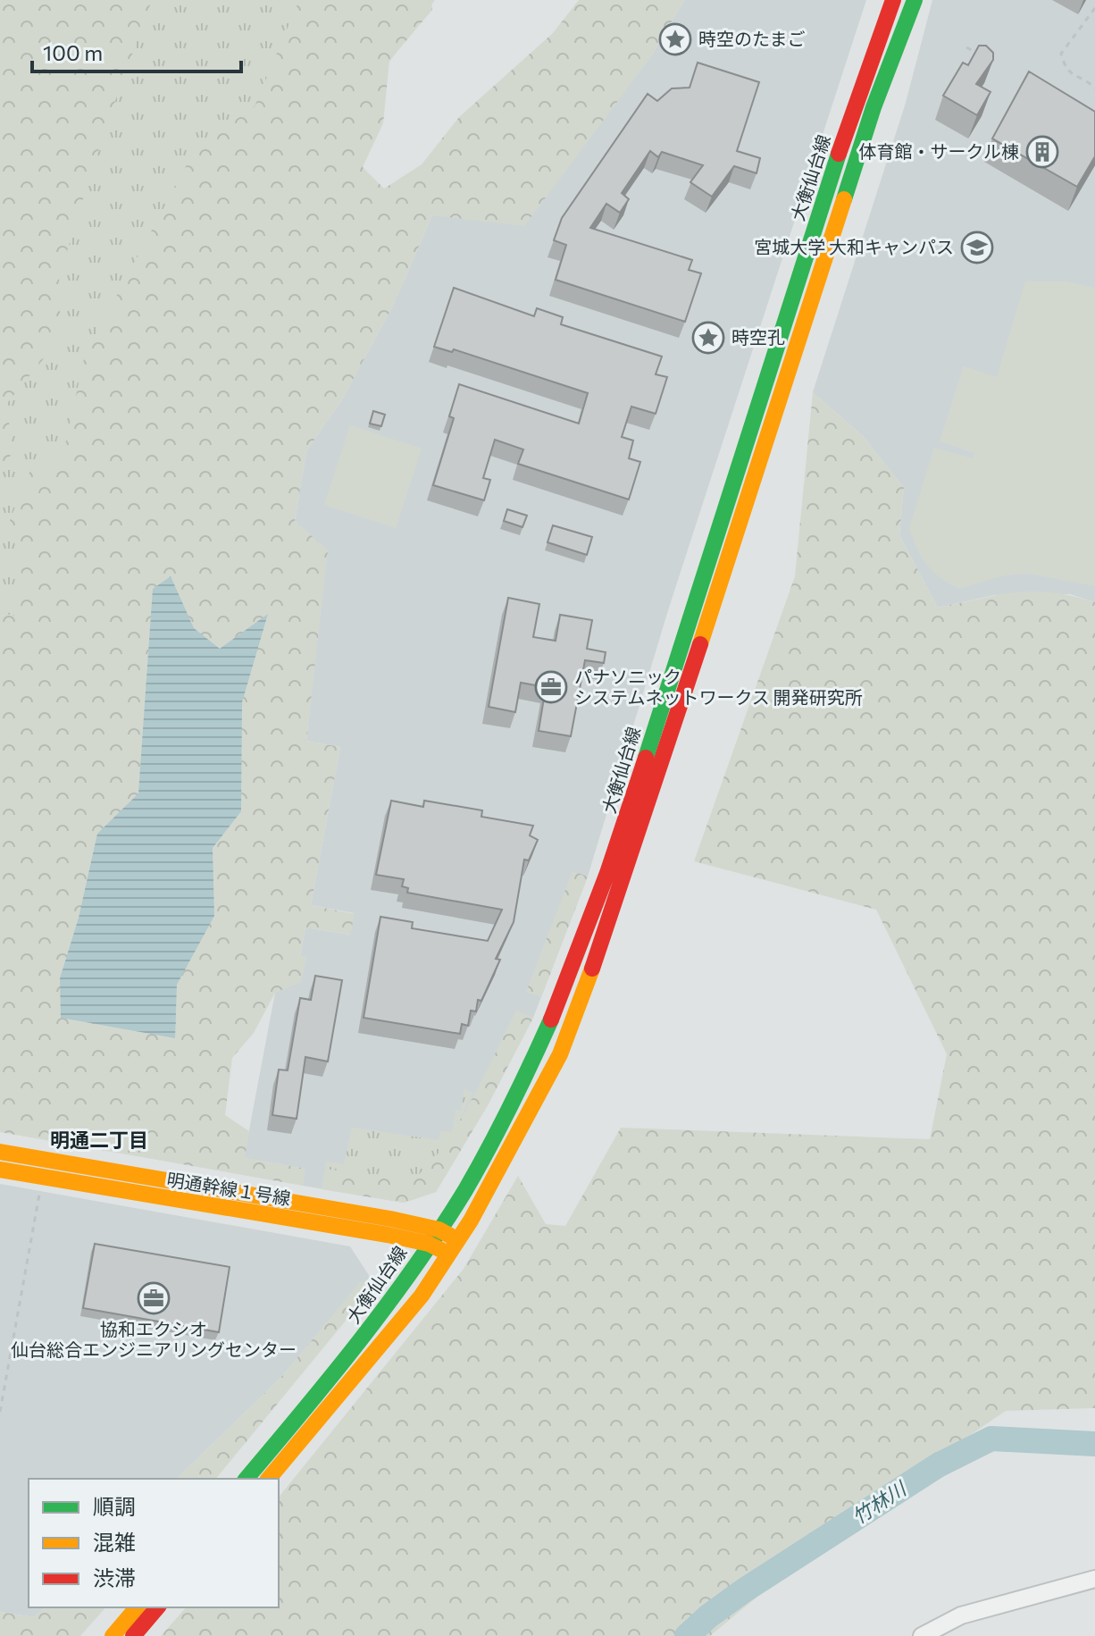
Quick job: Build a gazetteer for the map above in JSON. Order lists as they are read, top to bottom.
{
  "streets": {
    "main road": ["大衡仙台線", "明通幹線１号線"]
  },
  "crossings": [
    ["大衡仙台線", "明通幹線１号線"]
  ],
  "districts": ["明通二丁目"],
  "water": ["竹林川"],
  "places": {
    "place": ["時空のたまご", "時空孔"],
    "building": ["体育館・サークル棟"],
    "school or university": ["宮城大学 大和キャンパス"],
    "office": ["パナソニック システムネットワークス 開発研究所", "協和エクシオ 仙台総合エンジニアリングセンター"]
  },
  "legend": ["順調", "混雑", "渋滞"],
  "scale_bar": "100 m"
}
